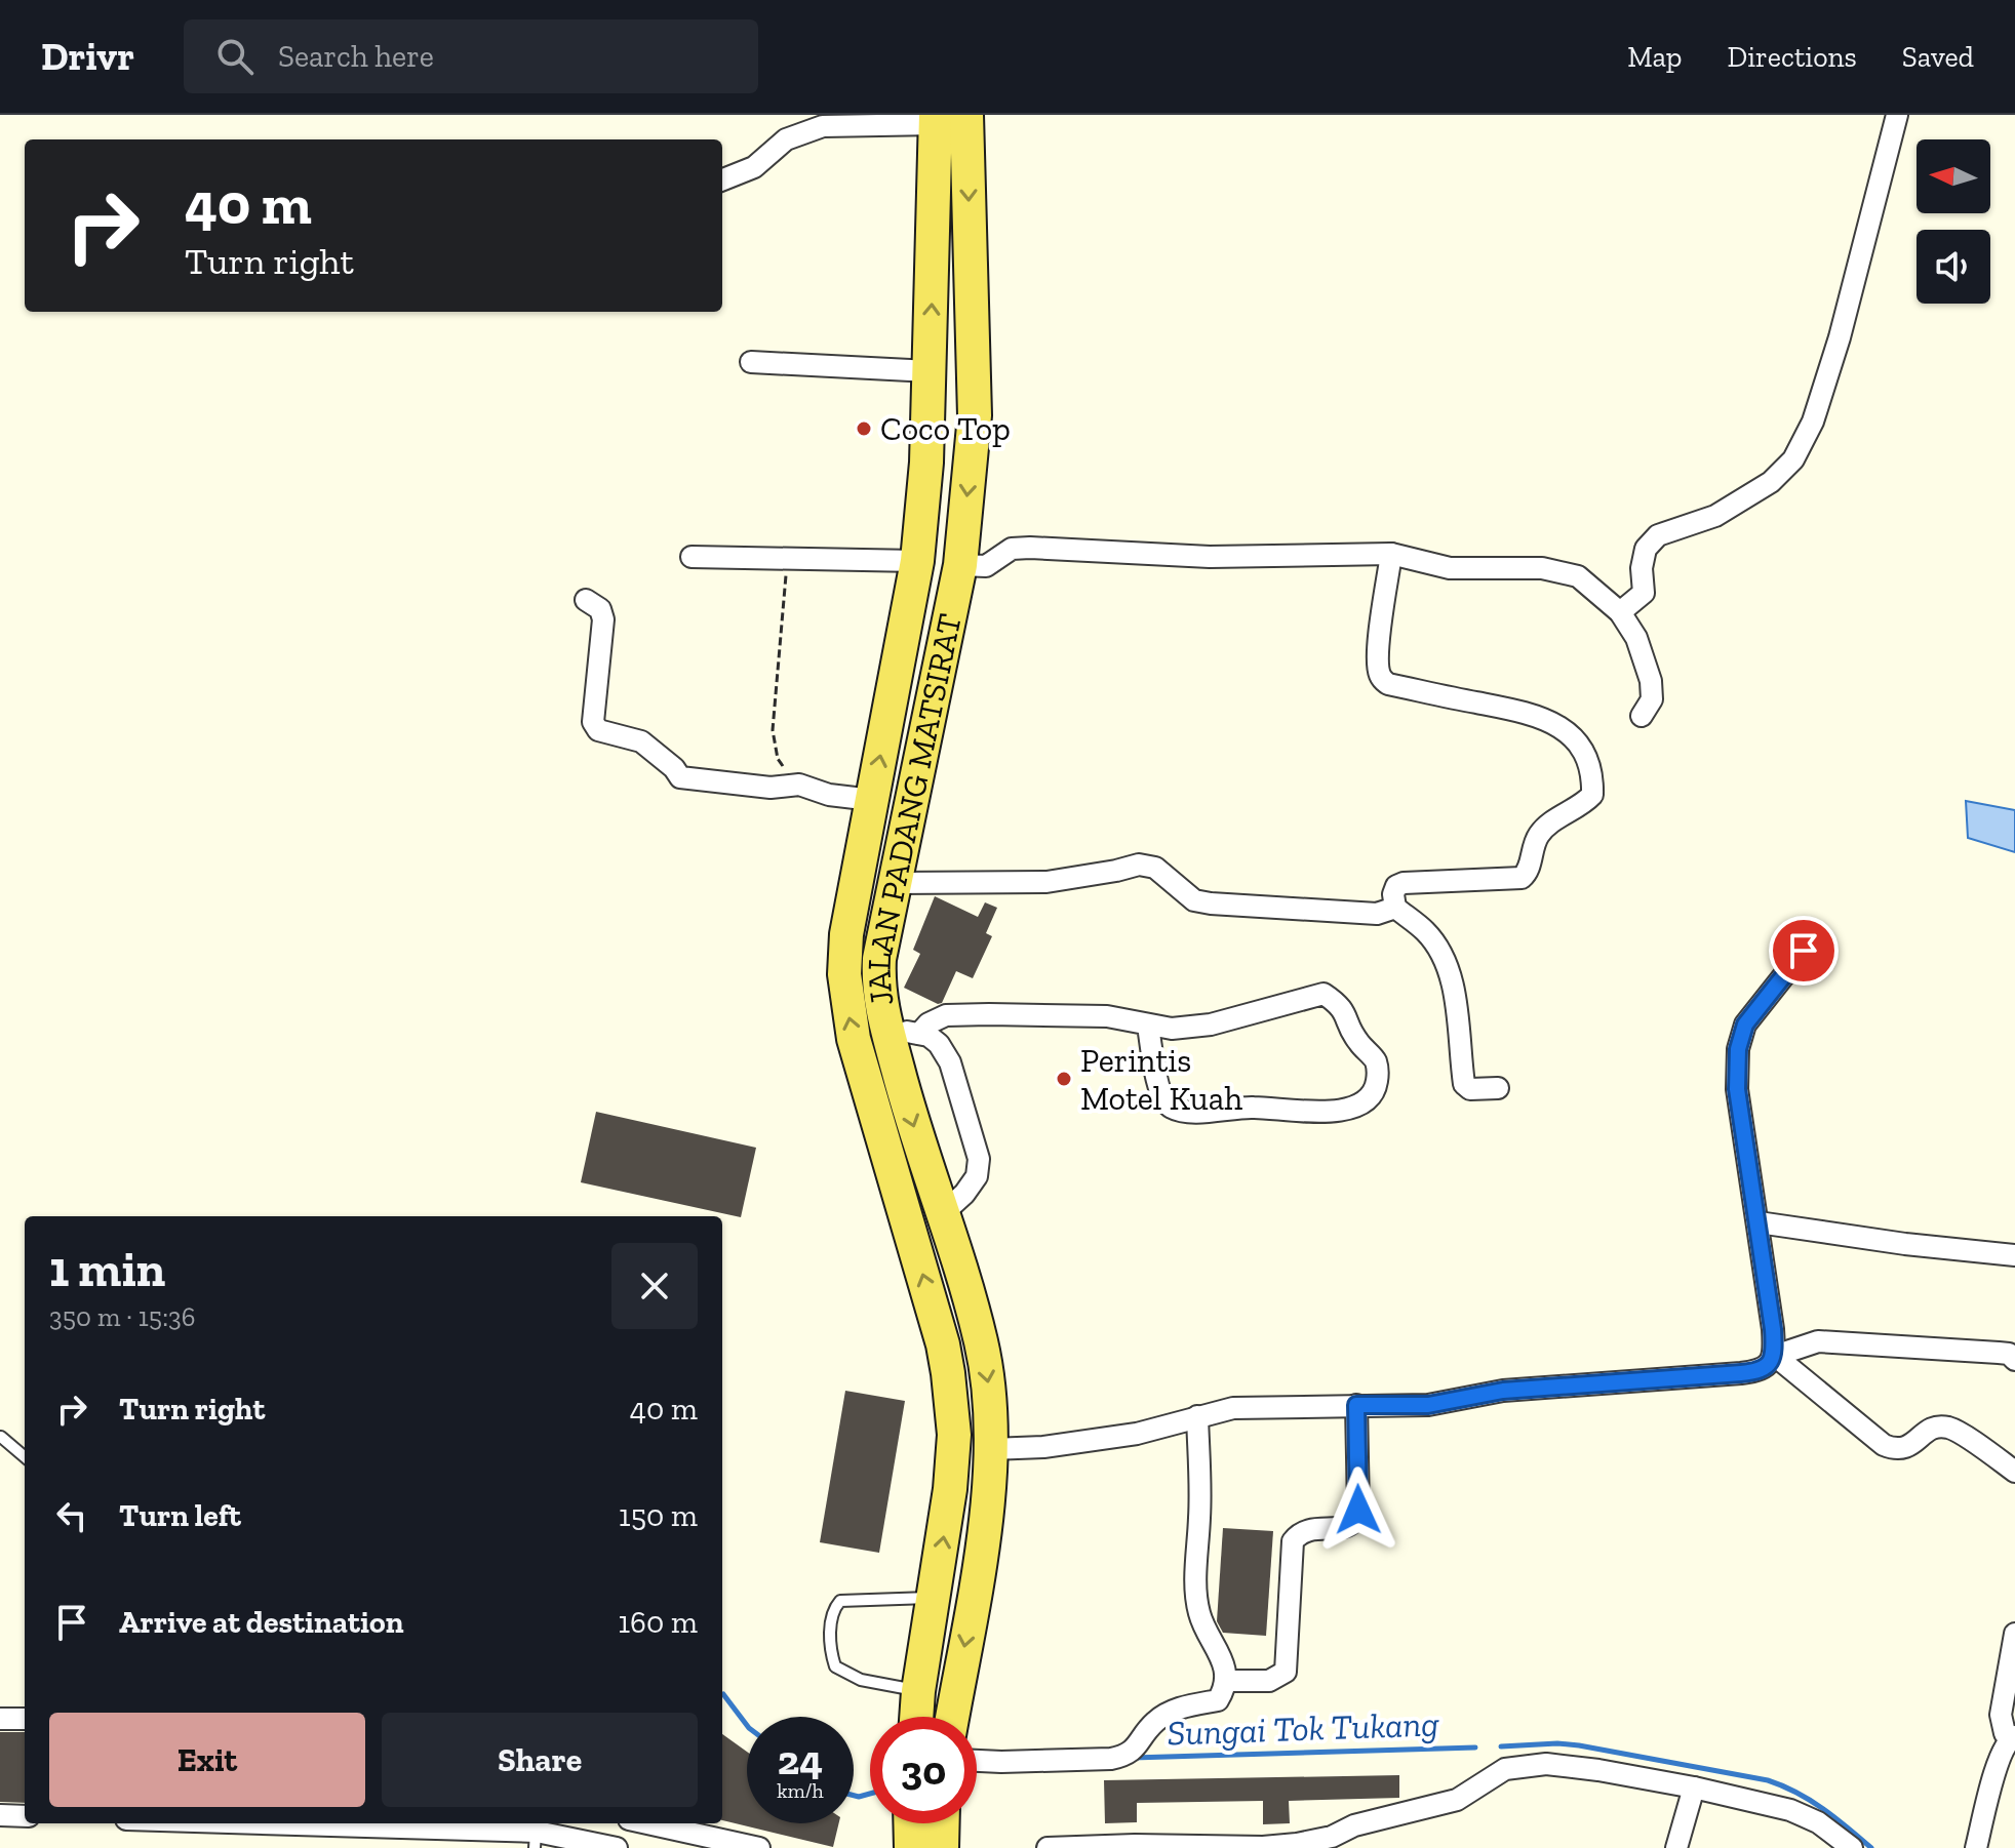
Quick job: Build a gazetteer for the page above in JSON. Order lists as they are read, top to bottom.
{
  "streets": {
    "main road": ["JALAN PADANG MATSIRAT"]
  },
  "water": ["Sungai Tok Tukang"],
  "places": ["Coco Top", "Perintis Motel Kuah"],
  "north": "left",
  "page": {
    "header": "Drivr",
    "search": "Search here",
    "nav": ["Map", "Directions", "Saved"],
    "turn": ["40 m", "Turn right"],
    "heading": ["1 min", "350 m · 15:36"],
    "list": [
      {
        "name": "Turn right",
        "value": "40 m"
      },
      {
        "name": "Turn left",
        "value": "150 m"
      },
      {
        "name": "Arrive at destination",
        "value": "160 m"
      }
    ],
    "buttons": ["Exit", "Share"],
    "speed": "24 km/h",
    "limit": "30"
  }
}
